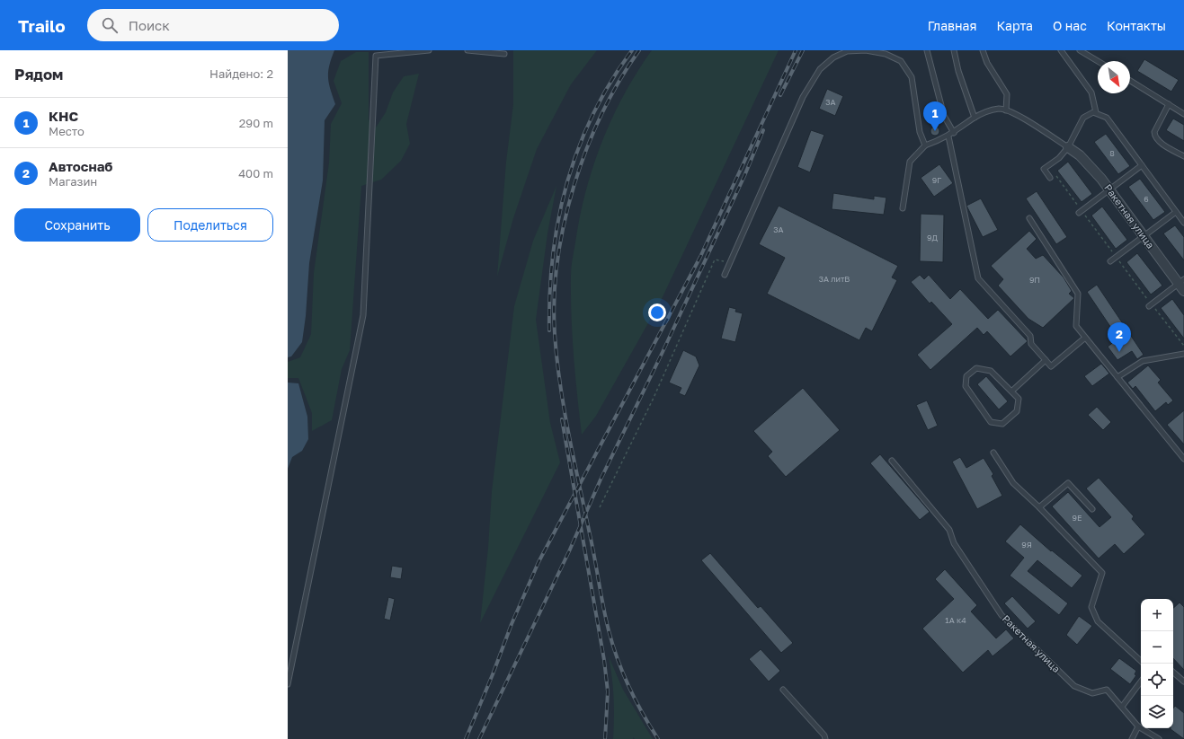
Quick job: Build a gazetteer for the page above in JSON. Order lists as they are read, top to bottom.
{
  "streets": {
    "street": ["Ракетная улица"]
  },
  "house_numbers": [
    "3А",
    "8",
    "9Г",
    "6",
    "3А",
    "9Д",
    "3А литВ",
    "9П",
    "9Е",
    "9Я",
    "1А к4"
  ],
  "north": "bottom right",
  "page": {
    "header": "Trailo",
    "search": "Поиск",
    "nav": [
      "Главная",
      "Карта",
      "О нас",
      "Контакты"
    ],
    "heading": ["Рядом", "Найдено: 2"],
    "list": [
      {
        "mark": "1",
        "name": "КНС",
        "note": "Место",
        "value": "290 m"
      },
      {
        "mark": "2",
        "name": "Автоснаб",
        "note": "Магазин",
        "value": "400 m"
      }
    ],
    "pins": ["1", "2"],
    "buttons": ["Сохранить", "Поделиться"],
    "map_buttons": ["+", "−"]
  }
}
